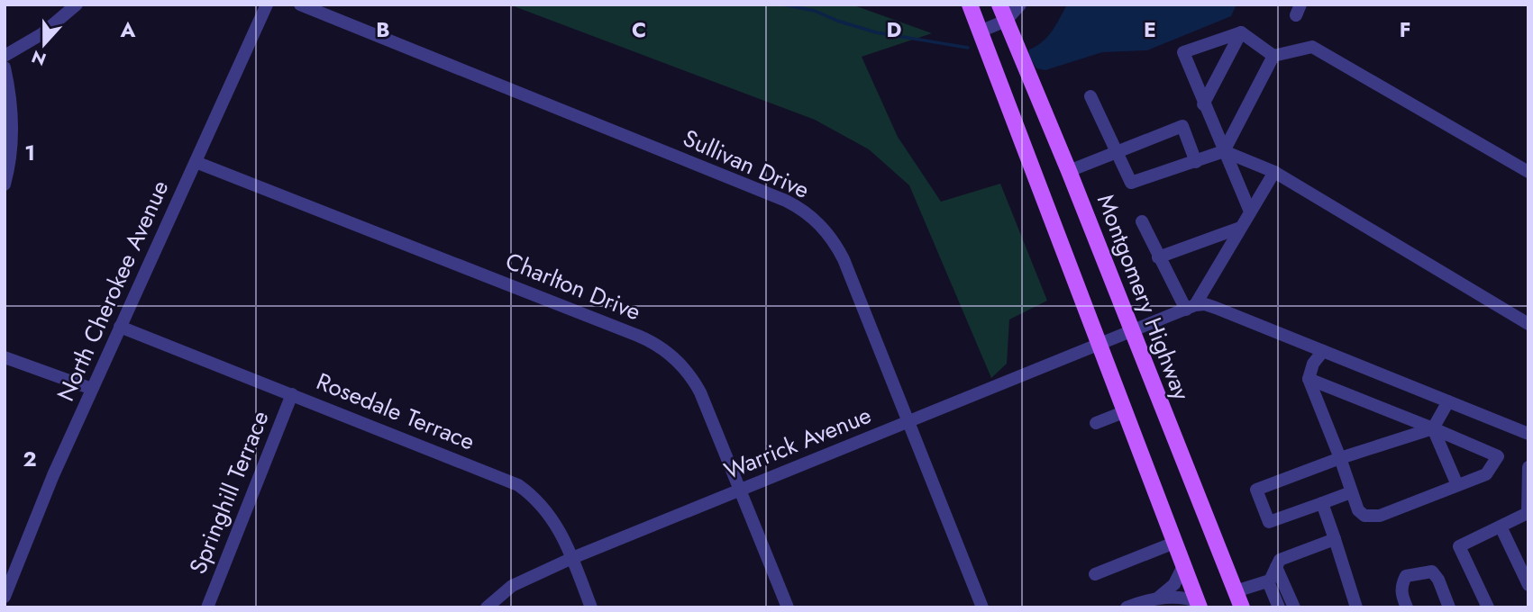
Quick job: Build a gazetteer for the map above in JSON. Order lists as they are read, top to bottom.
{
  "streets": {
    "main road": ["Montgomery Highway"],
    "street": [
      "Sullivan Drive",
      "Charlton Drive",
      "North Cherokee Avenue",
      "Rosedale Terrace",
      "Warrick Avenue",
      "Springhill Terrace"
    ]
  },
  "crossings": [
    ["Sullivan Drive", "Warrick Avenue"],
    ["Charlton Drive", "North Cherokee Avenue"],
    ["Charlton Drive", "Warrick Avenue"],
    ["North Cherokee Avenue", "Rosedale Terrace"],
    ["Montgomery Highway", "Warrick Avenue"],
    ["Rosedale Terrace", "Warrick Avenue"],
    ["Rosedale Terrace", "Springhill Terrace"]
  ],
  "north": "bottom",
  "grid": {
    "columns": [
      "A",
      "B",
      "C",
      "D",
      "E",
      "F"
    ],
    "rows": ["1", "2"]
  }
}
